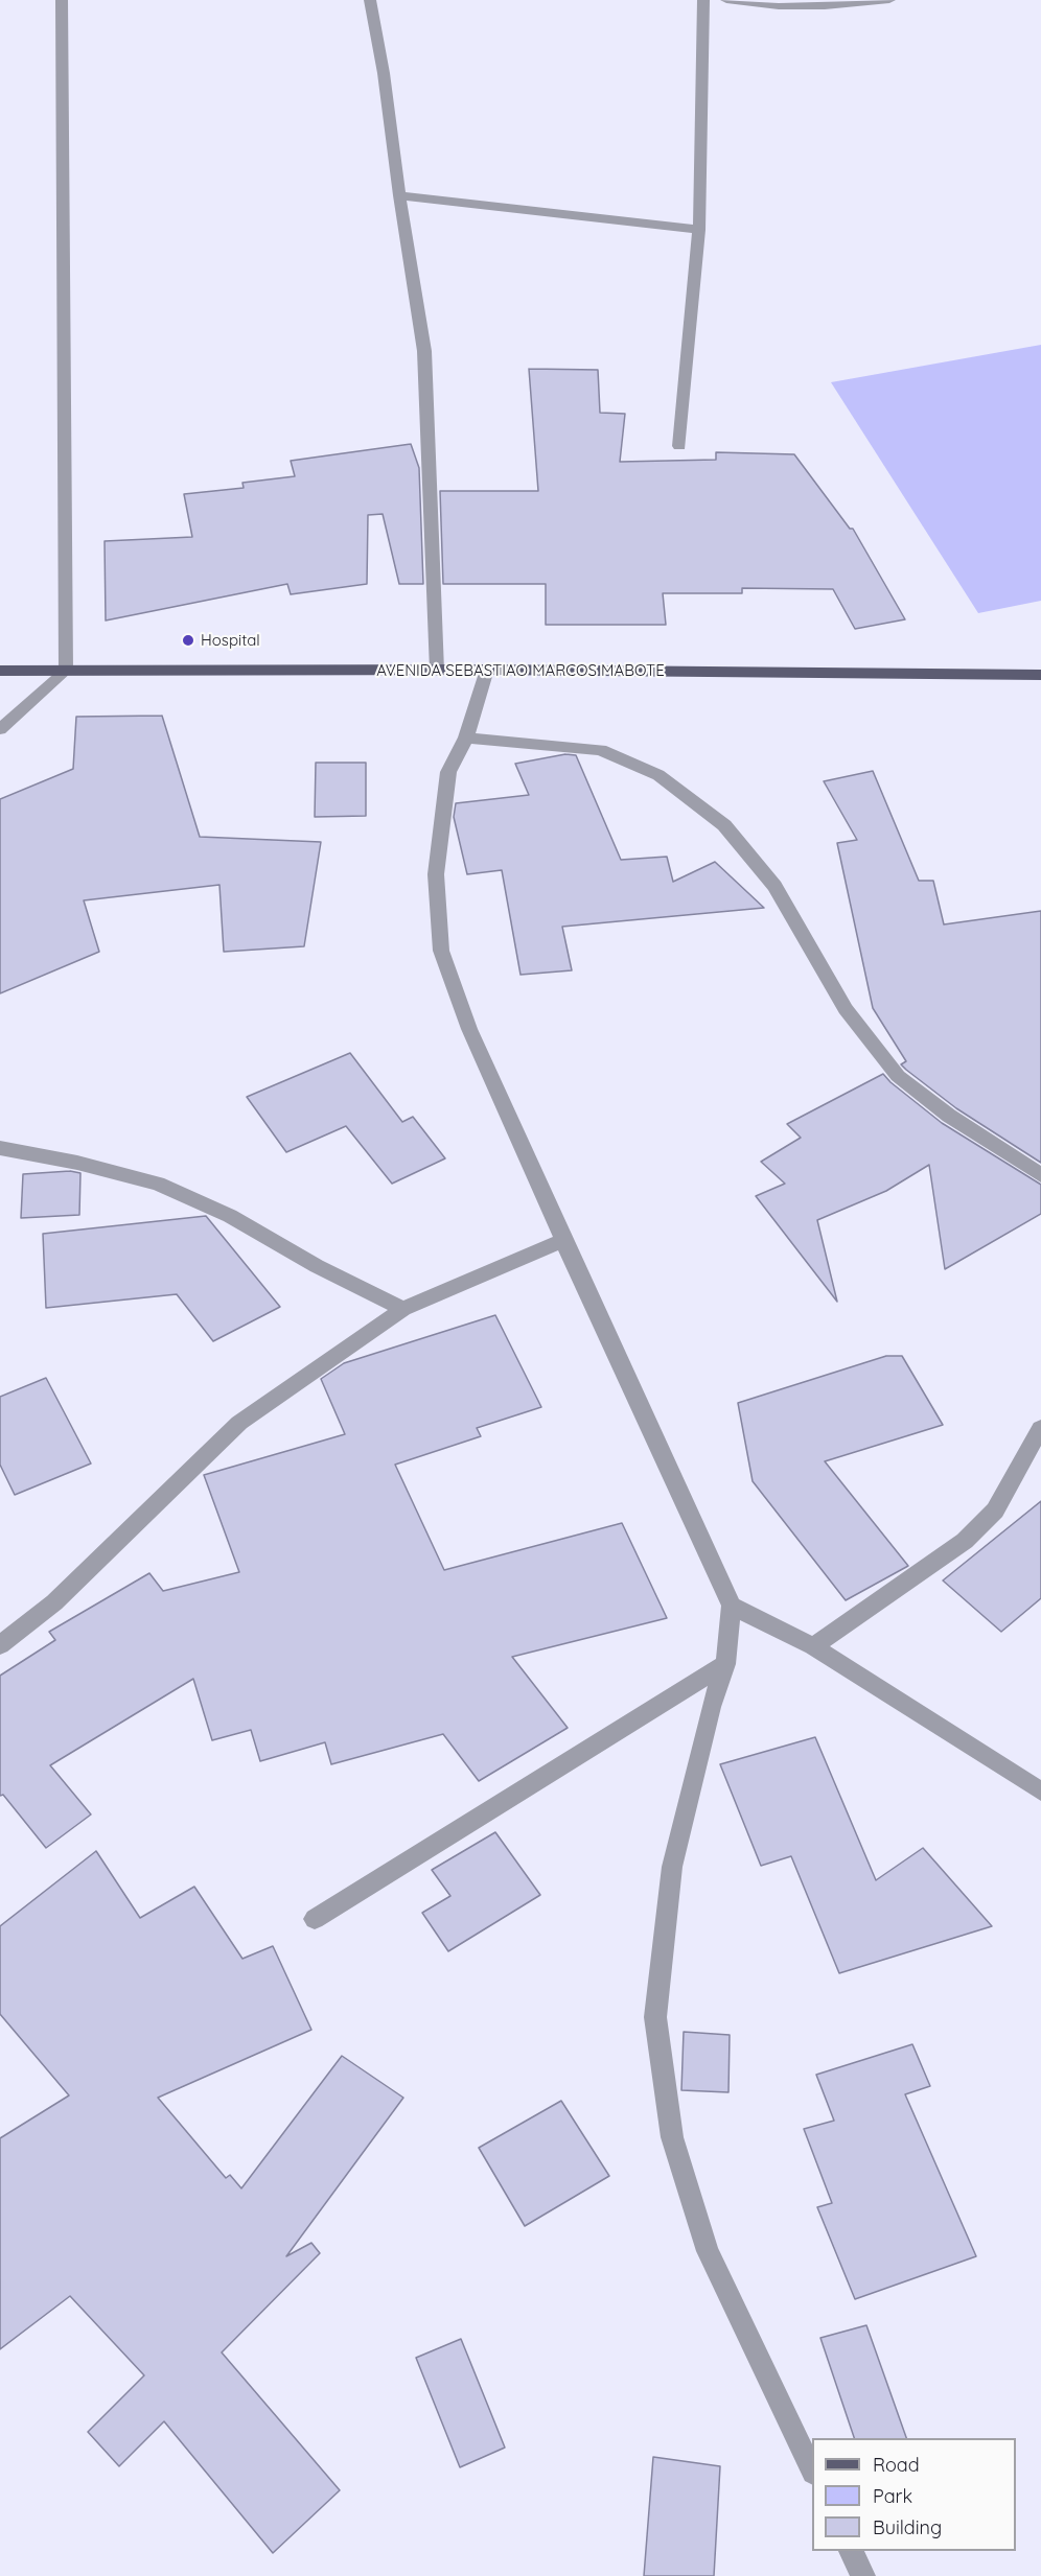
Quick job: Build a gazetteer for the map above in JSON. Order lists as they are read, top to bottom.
{
  "streets": {
    "main road": ["AVENIDA SEBASTIAO MARCOS MABOTE"]
  },
  "places": ["Hospital"],
  "legend": ["Road", "Park", "Building"]
}
